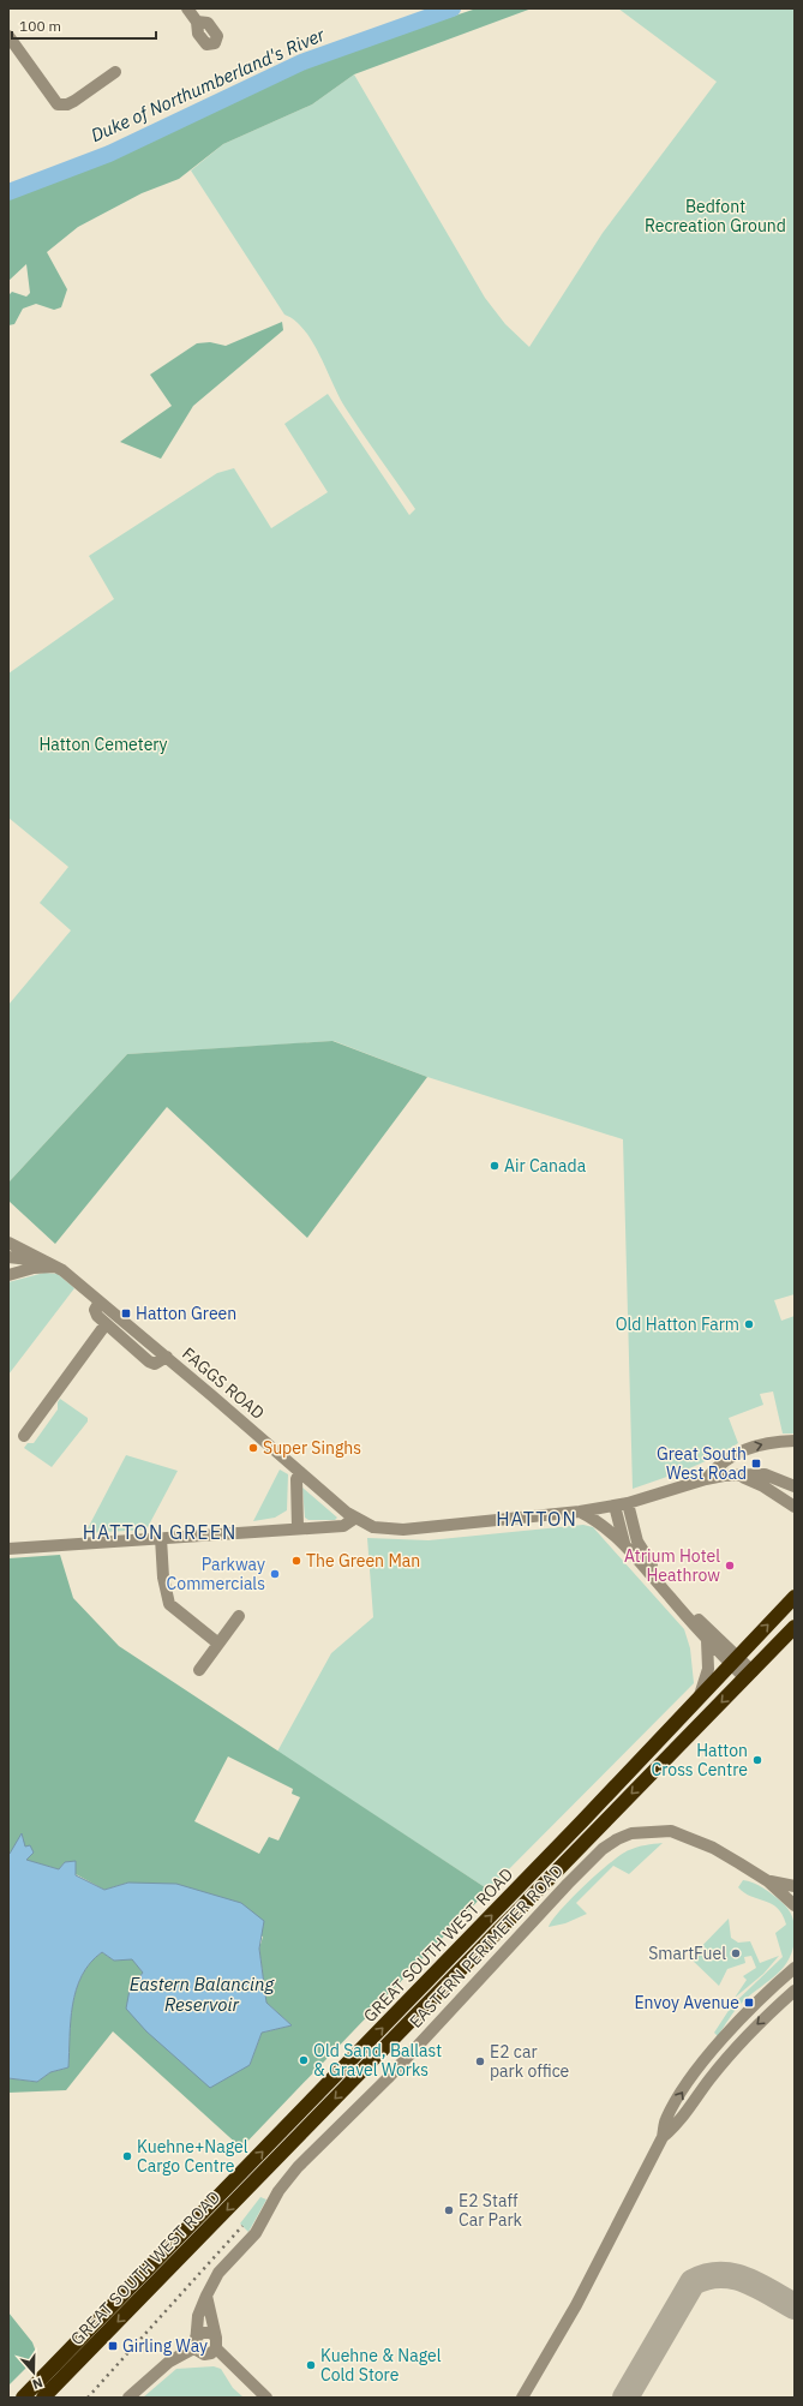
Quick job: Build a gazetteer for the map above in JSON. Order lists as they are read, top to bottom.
{
  "streets": {
    "highway": ["GREAT SOUTH WEST ROAD"],
    "street": ["FAGGS ROAD", "EASTERN PERIMETER ROAD"]
  },
  "districts": ["HATTON", "HATTON GREEN"],
  "water": ["Duke of Northumberland's River", "Eastern Balancing Reservoir"],
  "parks": ["Bedfont Recreation Ground", "Hatton Cemetery"],
  "places": {
    "other": [
      "Air Canada",
      "Old Hatton Farm",
      "Super Singhs",
      "The Green Man",
      "Atrium Hotel Heathrow",
      "Parkway Commercials",
      "Hatton Cross Centre",
      "SmartFuel",
      "Old Sand, Ballast & Gravel Works",
      "E2 car park office",
      "Kuehne+Nagel Cargo Centre",
      "E2 Staff Car Park",
      "Kuehne & Nagel Cold Store"
    ],
    "transit": [
      "Hatton Green",
      "Great South West Road",
      "Envoy Avenue",
      "Girling Way"
    ]
  },
  "scale_bar": "100 m",
  "north": "bottom"
}
